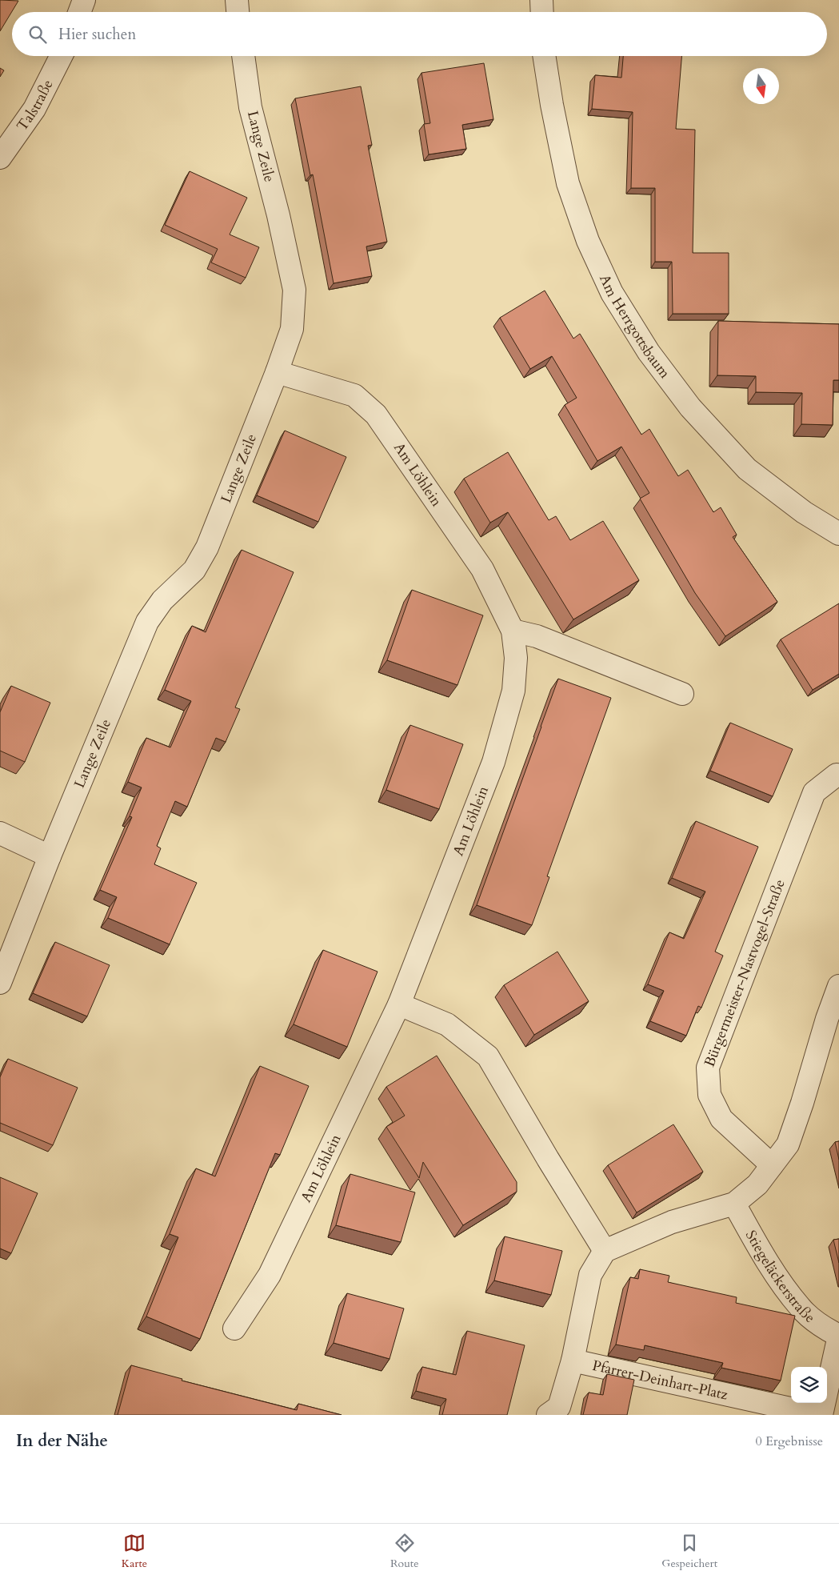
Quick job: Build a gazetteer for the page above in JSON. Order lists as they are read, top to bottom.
{
  "streets": {
    "street": [
      "Talstraße",
      "Lange Zeile",
      "Am Herrgottsbaum",
      "Am Löhlein",
      "Bürgermeister-Nastvogel-Straße",
      "Stiegeläckerstraße",
      "Pfarrer-Deinhart-Platz"
    ]
  },
  "crossings": [
    ["Lange Zeile", "Am Löhlein"],
    ["Stiegeläckerstraße", "Pfarrer-Deinhart-Platz"]
  ],
  "north": "bottom",
  "page": {
    "search": "Hier suchen",
    "heading": ["In der Nähe", "0 Ergebnisse"],
    "nav": ["Karte", "Route", "Gespeichert"]
  }
}
